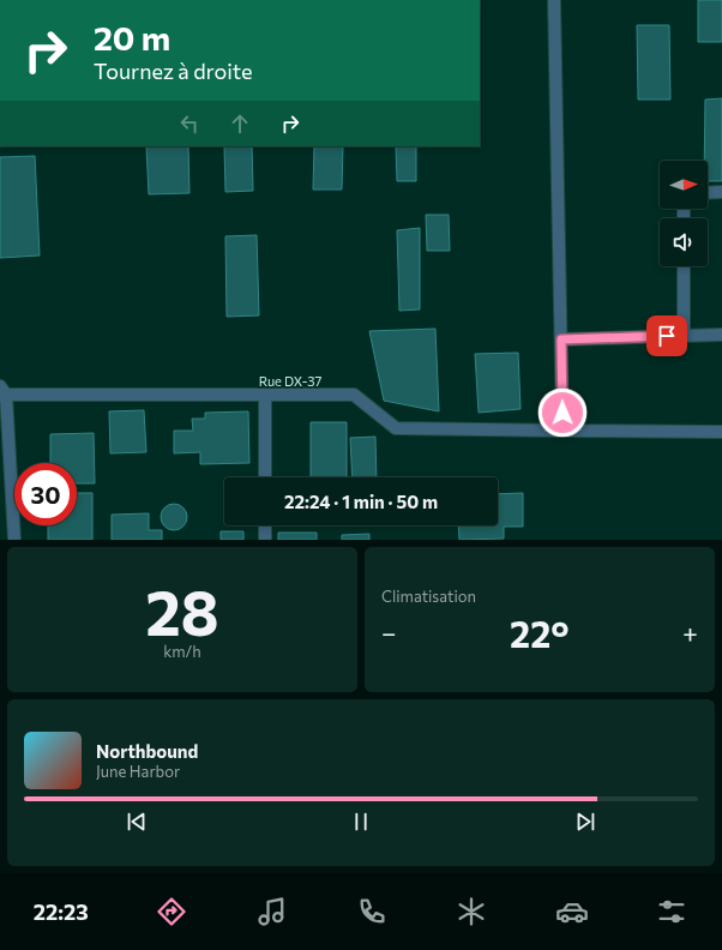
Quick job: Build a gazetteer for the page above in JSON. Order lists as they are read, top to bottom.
{
  "streets": {
    "street": ["Rue DX-37"]
  },
  "north": "right",
  "page": {
    "turn": ["20 m", "Tournez à droite"],
    "limit": "30",
    "trip": "22:24 · 1 min · 50 m",
    "tile": [
      ["28", "km/h"],
      "Climatisation"
    ],
    "heat": ["−", "22°", "+"],
    "song": ["Northbound", "June Harbor"],
    "tabs": "22:23"
  }
}
